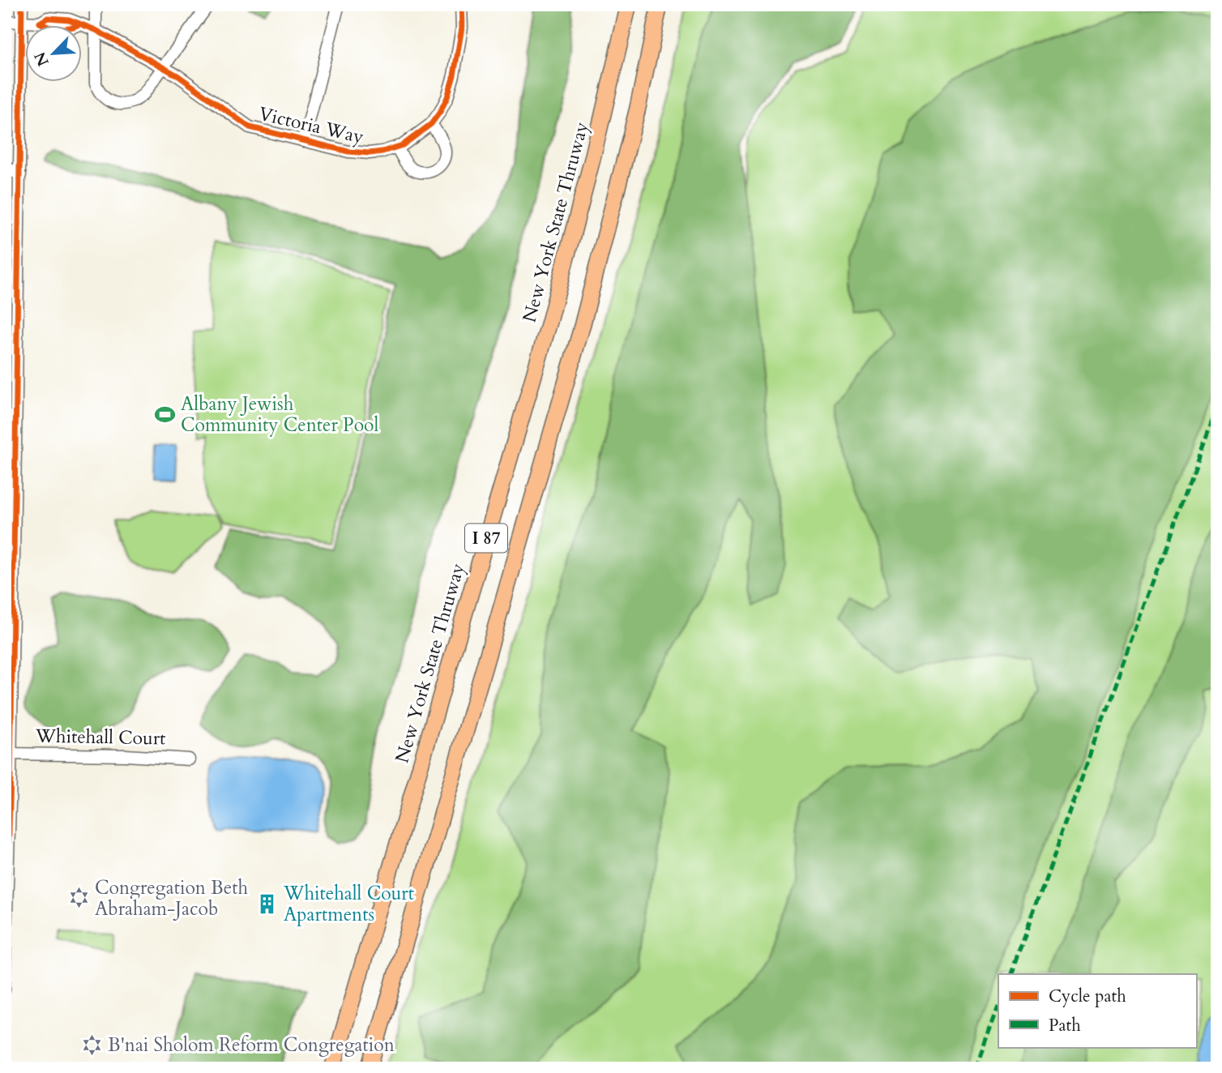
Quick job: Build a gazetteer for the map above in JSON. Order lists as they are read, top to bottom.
{
  "streets": {
    "highway": ["New York State Thruway", "I 87"],
    "street": ["Victoria Way", "Whitehall Court"]
  },
  "places": {
    "sports": ["Albany Jewish Community Center Pool"],
    "synagogue": ["Congregation Beth Abraham-Jacob", "B'nai Sholom Reform Congregation"],
    "building": ["Whitehall Court Apartments"]
  },
  "legend": ["Cycle path", "Path"],
  "north": "bottom left"
}
